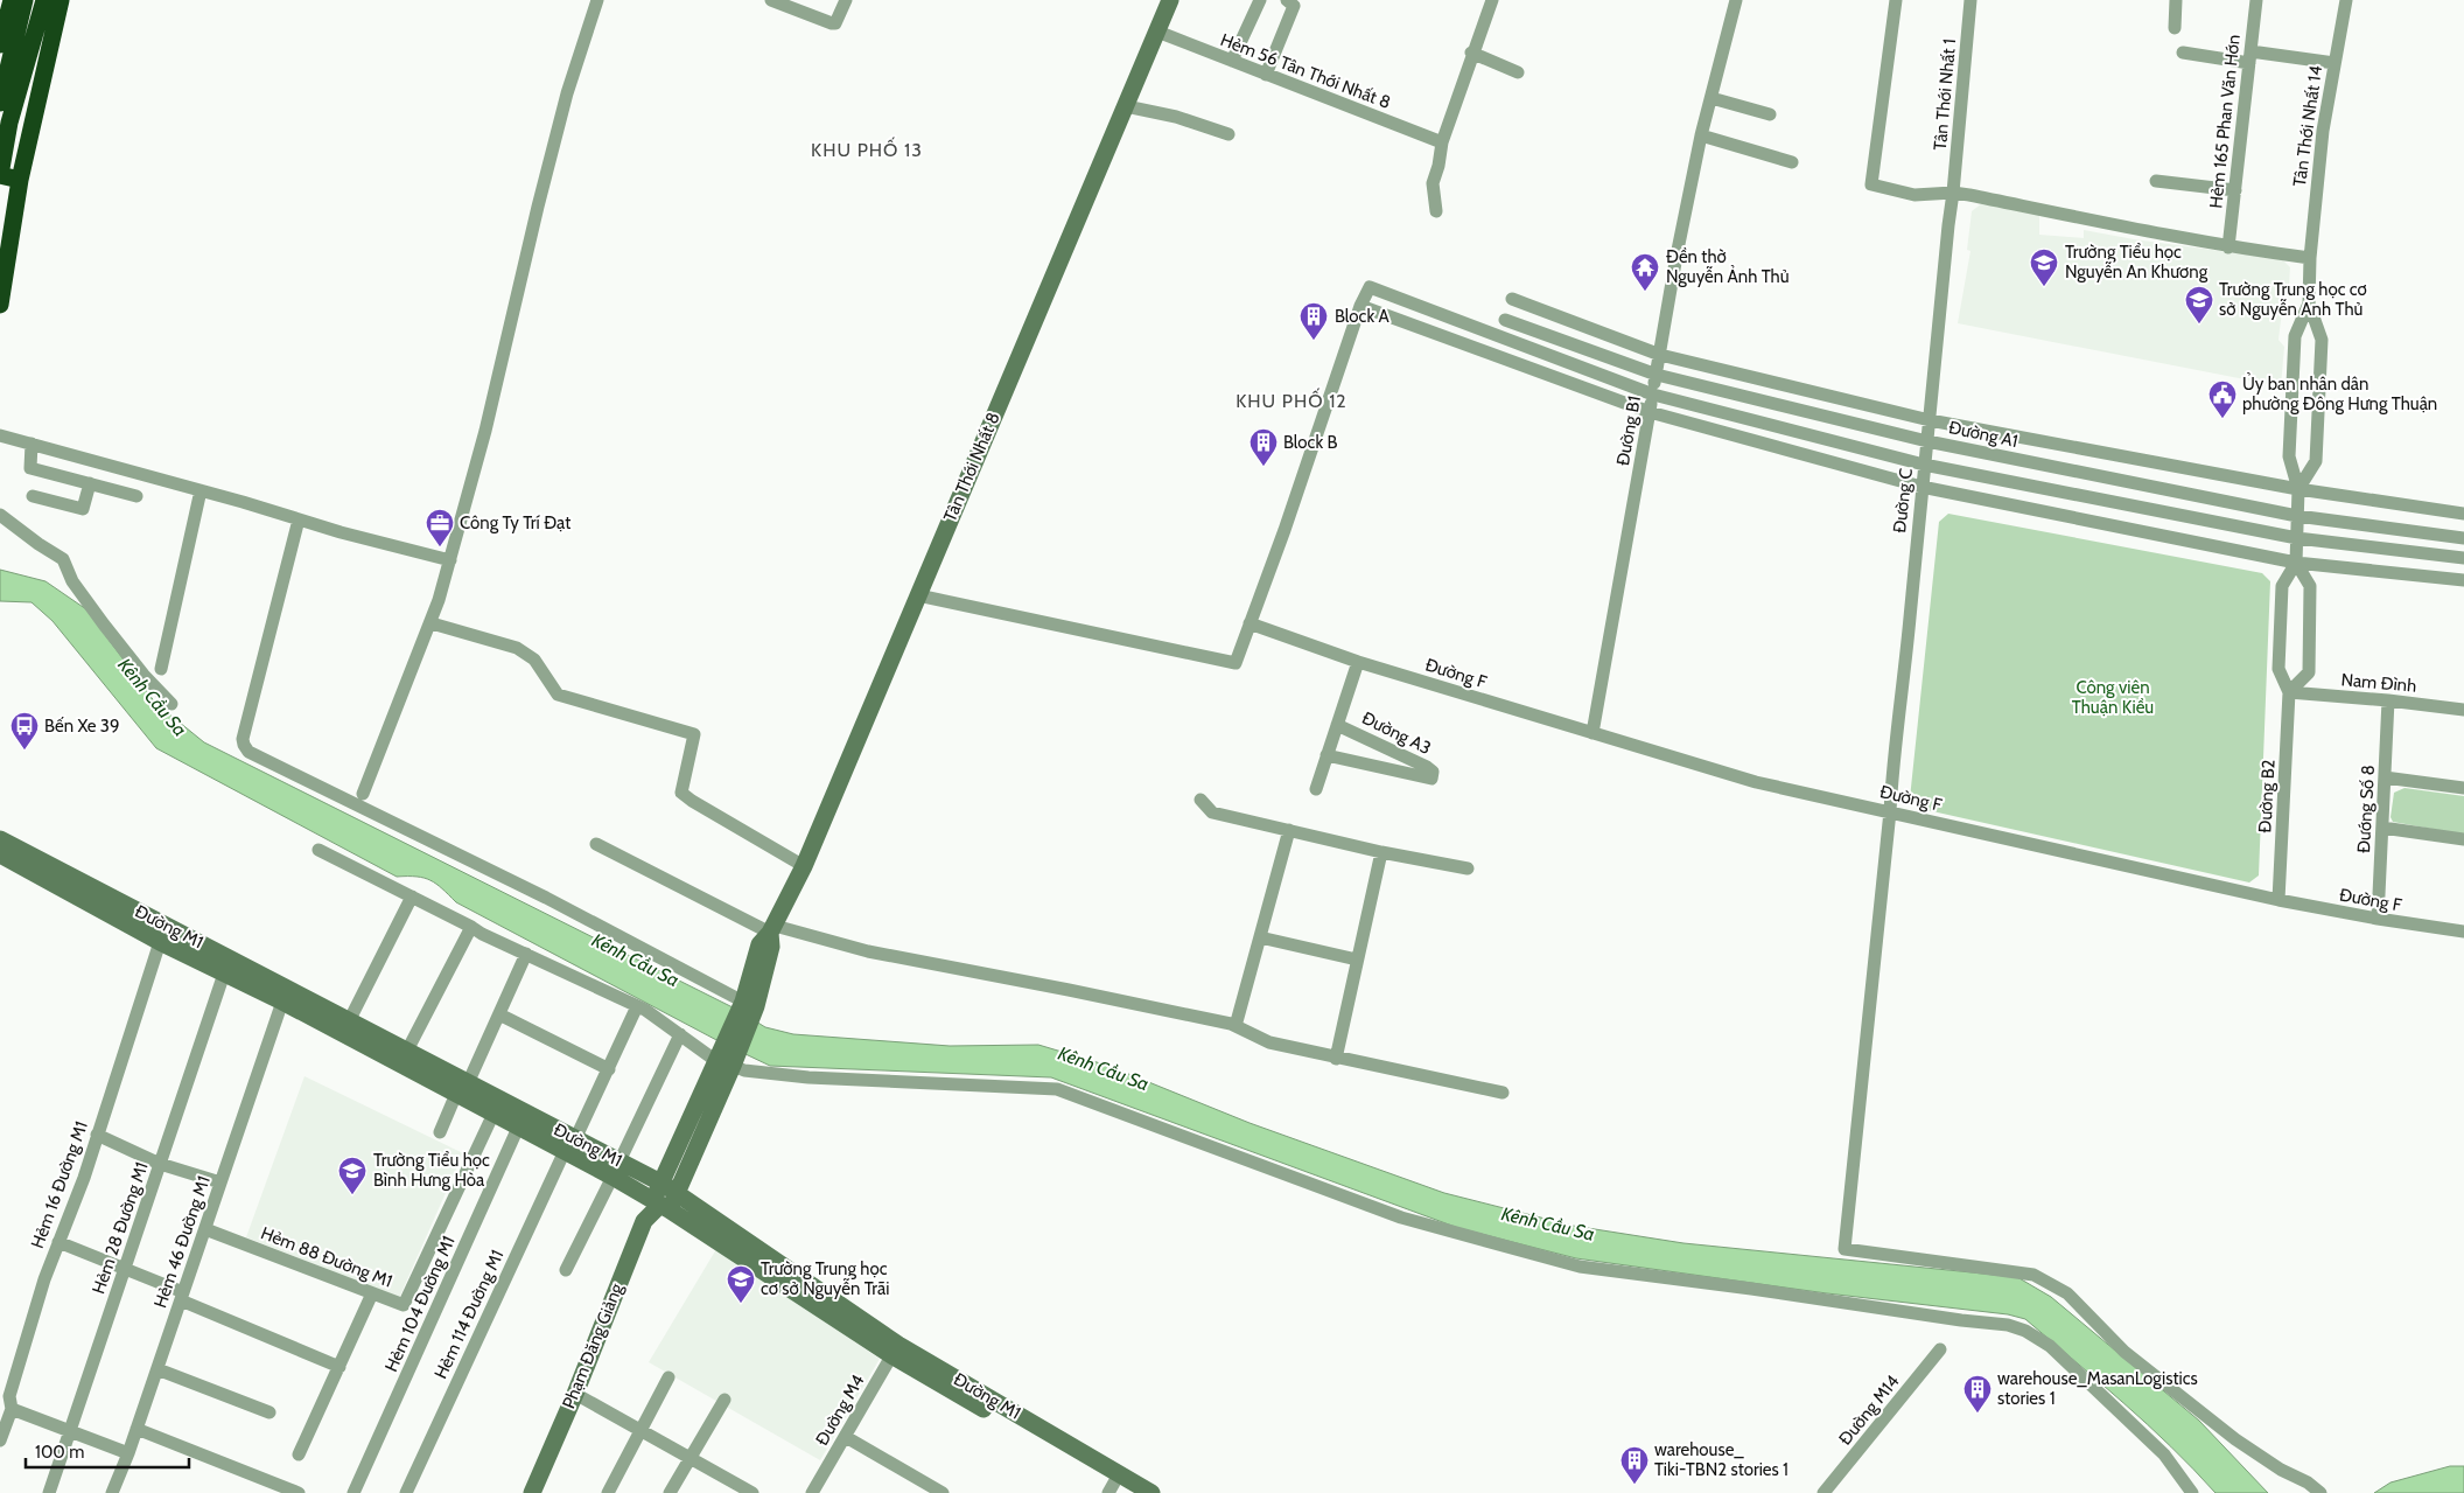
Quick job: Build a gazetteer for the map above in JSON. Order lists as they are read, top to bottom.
{
  "streets": {
    "street": [
      "Hẻm 56 Tân Thới Nhất 8",
      "Tân Thới Nhất 1",
      "Hẻm 165 Phan Văn Hớn",
      "Tân Thới Nhất 14",
      "Đường B1",
      "Đường A1",
      "Tân Thới Nhất 8",
      "Đường C",
      "Đường F",
      "Nam Đình",
      "Đường A3",
      "Đường B2",
      "Đướng Số 8",
      "Đường M1",
      "Hẻm 16 Đường M1",
      "Hẻm 28 Đường M1",
      "Hẻm 46 Đường M1",
      "Hẻm 88 Đường M1",
      "Hẻm 104 Đường M1",
      "Hẻm 114 Đường M1",
      "Phạm Đăng Giảng",
      "Đường M4",
      "Đường M14"
    ]
  },
  "crossings": [
    ["Hẻm 56 Tân Thới Nhất 8", "Tân Thới Nhất 8"],
    ["Tân Thới Nhất 1", "Đường C"],
    ["Tân Thới Nhất 14", "Đường B2"],
    ["Đường B1", "Đường A1"],
    ["Đường B1", "Đường F"],
    ["Đường A1", "Đường C"],
    ["Đường A1", "Đường B2"],
    ["Tân Thới Nhất 8", "Phạm Đăng Giảng"],
    ["Đường C", "Đường F"],
    ["Đường F", "Đường B2"],
    ["Đường F", "Đướng Số 8"],
    ["Nam Đình", "Đường B2"],
    ["Nam Đình", "Đướng Số 8"],
    ["Đường M1", "Hẻm 16 Đường M1"],
    ["Đường M1", "Hẻm 28 Đường M1"],
    ["Đường M1", "Hẻm 46 Đường M1"],
    ["Đường M1", "Hẻm 88 Đường M1"],
    ["Đường M1", "Hẻm 104 Đường M1"],
    ["Đường M1", "Hẻm 114 Đường M1"],
    ["Đường M1", "Phạm Đăng Giảng"],
    ["Đường M1", "Đường M4"],
    ["Hẻm 46 Đường M1", "Hẻm 88 Đường M1"]
  ],
  "districts": ["KHU PHỐ 13", "KHU PHỐ 12"],
  "water": ["Kênh Cầu Sa"],
  "parks": ["Công viên Thuận Kiều"],
  "places": {
    "school or university": [
      "Trường Tiểu học Nguyễn An Khương",
      "Trường Trung học cơ sở Nguyễn Anh Thủ",
      "Trường Tiểu học Bình Hưng Hòa",
      "Trường Trung học cơ sở Nguyễn Trãi"
    ],
    "temple": ["Đền thờ Nguyễn Ảnh Thủ"],
    "building": [
      "Block A",
      "Block B",
      "warehouse_MasanLogistics stories 1",
      "warehouse_ Tiki-TBN2 stories 1"
    ],
    "public building": ["Ủy ban nhân dân phường Đông Hưng Thuận"],
    "office": ["Công Ty Trí Đạt"],
    "bus stop": ["Bến Xe 39"]
  },
  "scale_bar": "100 m"
}
